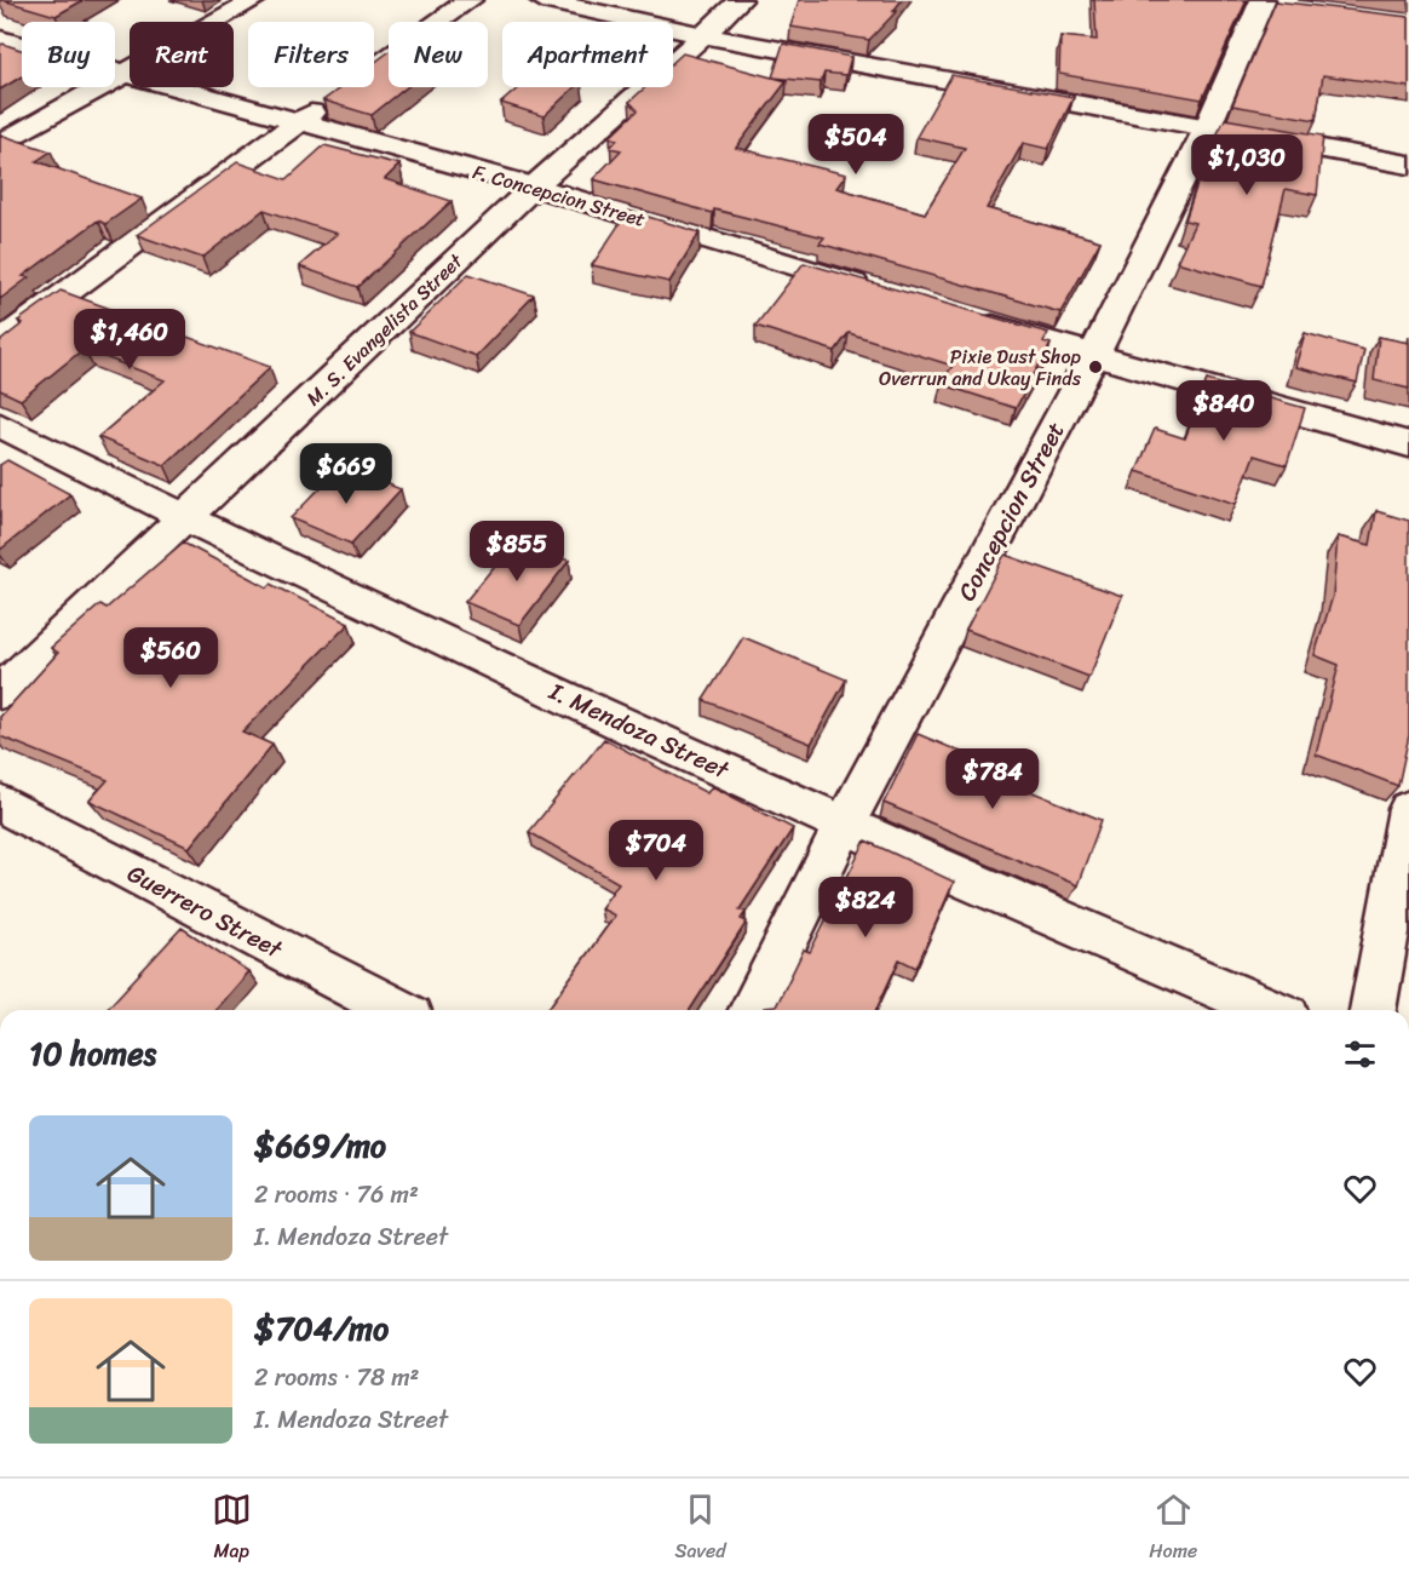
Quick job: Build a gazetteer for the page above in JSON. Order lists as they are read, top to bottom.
{
  "streets": {
    "street": [
      "F. Concepcion Street",
      "M. S. Evangelista Street",
      "Concepcion Street",
      "I. Mendoza Street",
      "Guerrero Street"
    ]
  },
  "crossings": [
    ["F. Concepcion Street", "M. S. Evangelista Street"],
    ["M. S. Evangelista Street", "I. Mendoza Street"],
    ["Concepcion Street", "I. Mendoza Street"]
  ],
  "places": ["Pixie Dust Shop Overrun and Ukay Finds"],
  "page": {
    "chip": [
      "Buy",
      "Rent",
      "Filters",
      "New",
      "Apartment"
    ],
    "price": [
      "$504",
      "$1,030",
      "$1,460",
      "$840",
      "$669",
      "$855",
      "$560",
      "$784",
      "$704",
      "$824"
    ],
    "heading": "10 homes",
    "list": [
      {
        "name": "$669/mo",
        "note": "2 rooms · 76 m² · I. Mendoza Street"
      },
      {
        "name": "$704/mo",
        "note": "2 rooms · 78 m² · I. Mendoza Street"
      }
    ],
    "tabs": ["Map", "Saved", "Home"]
  }
}
